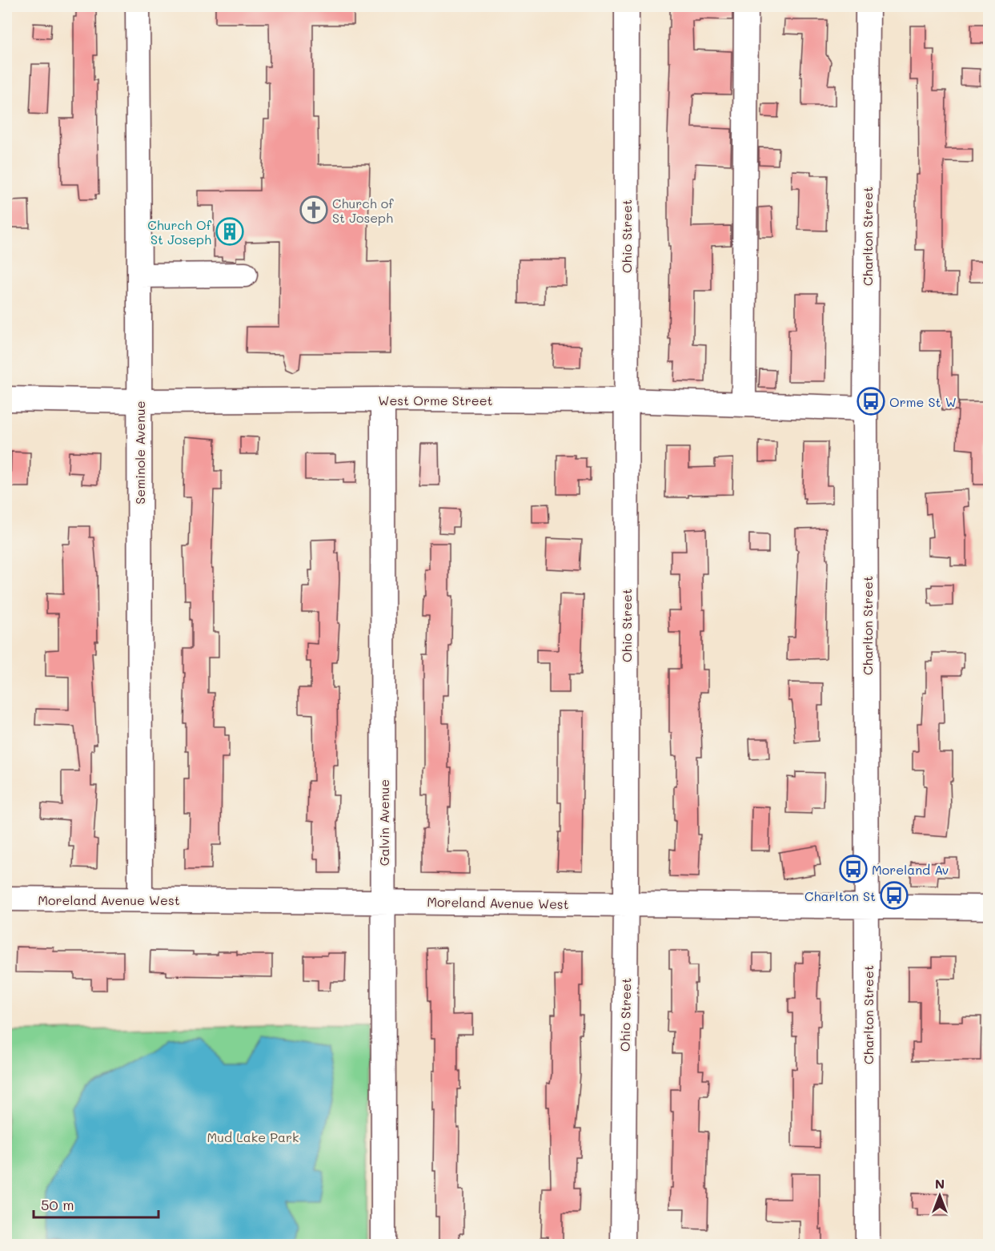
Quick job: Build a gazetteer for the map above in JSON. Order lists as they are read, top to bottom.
{
  "streets": {
    "street": [
      "Ohio Street",
      "Charlton Street",
      "West Orme Street",
      "Seminole Avenue",
      "Galvin Avenue",
      "Moreland Avenue West"
    ]
  },
  "crossings": [
    ["Ohio Street", "West Orme Street"],
    ["Ohio Street", "Moreland Avenue West"],
    ["Charlton Street", "West Orme Street"],
    ["Charlton Street", "Moreland Avenue West"],
    ["West Orme Street", "Seminole Avenue"],
    ["West Orme Street", "Galvin Avenue"],
    ["Seminole Avenue", "Moreland Avenue West"],
    ["Galvin Avenue", "Moreland Avenue West"]
  ],
  "parks": ["Mud Lake Park"],
  "places": {
    "church": ["Church of St Joseph"],
    "building": ["Church Of St Joseph"],
    "bus stop": ["Orme St W", "Moreland Av", "Charlton St"]
  },
  "scale_bar": "50 m",
  "north": "top"
}
